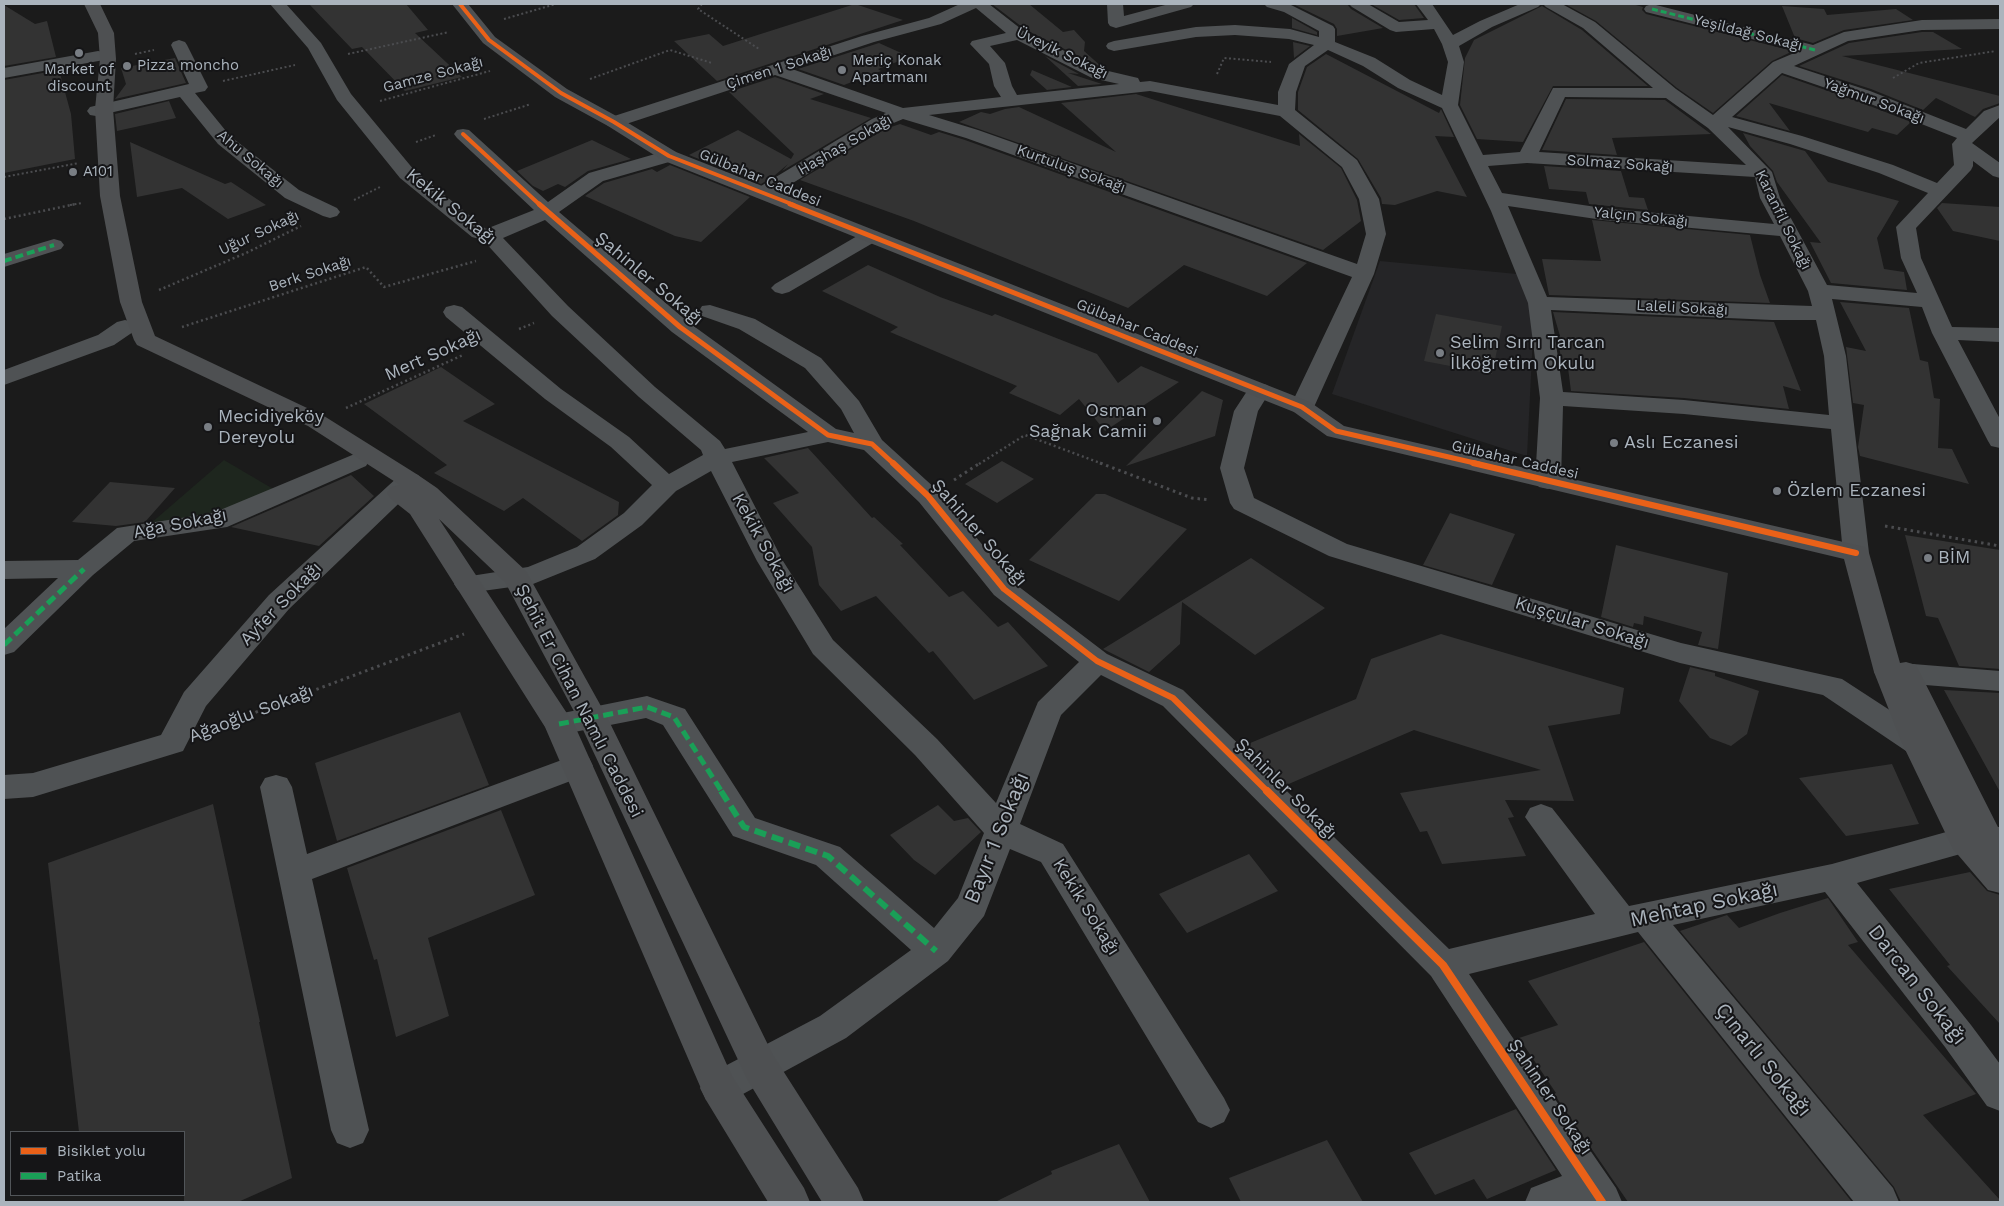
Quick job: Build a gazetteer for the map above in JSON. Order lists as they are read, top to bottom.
{
  "streets": {
    "street": [
      "Yeşildağ Sokağı",
      "Üveyik Sokağı",
      "Çimen 1 Sokağı",
      "Yağmur Sokağı",
      "Haşhaş Sokağı",
      "Ahu Sokağı",
      "Solmaz Sokağı",
      "Kurtuluş Sokağı",
      "Gülbahar Caddesi",
      "Kekik Sokağı",
      "Yalçın Sokağı",
      "Karanfil Sokağı",
      "Şahinler Sokağı",
      "Laleli Sokağı",
      "Ağa Sokağı",
      "Ayfer Sokağı",
      "Kuşçular Sokağı",
      "Şehit Er Cihan Namlı Caddesi",
      "Ağaoğlu Sokağı",
      "Bayır 1 Sokağı",
      "Mehtap Sokağı",
      "Darcan Sokağı",
      "Çınarlı Sokağı"
    ],
    "path": [
      "Gamze Sokağı",
      "Uğur Sokağı",
      "Berk Sokağı",
      "Mert Sokağı"
    ]
  },
  "crossings": [
    ["Çimen 1 Sokağı", "Kurtuluş Sokağı"],
    ["Çimen 1 Sokağı", "Gülbahar Caddesi"],
    ["Gamze Sokağı", "Gülbahar Caddesi"],
    ["Gamze Sokağı", "Kekik Sokağı"],
    ["Haşhaş Sokağı", "Kurtuluş Sokağı"],
    ["Haşhaş Sokağı", "Gülbahar Caddesi"],
    ["Ahu Sokağı", "Uğur Sokağı"],
    ["Solmaz Sokağı", "Karanfil Sokağı"],
    ["Gülbahar Caddesi", "Karanfil Sokağı"],
    ["Kekik Sokağı", "Uğur Sokağı"],
    ["Kekik Sokağı", "Berk Sokağı"],
    ["Kekik Sokağı", "Mert Sokağı"],
    ["Kekik Sokağı", "Bayır 1 Sokağı"],
    ["Yalçın Sokağı", "Karanfil Sokağı"],
    ["Karanfil Sokağı", "Laleli Sokağı"],
    ["Uğur Sokağı", "Berk Sokağı"],
    ["Uğur Sokağı", "Şehit Er Cihan Namlı Caddesi"],
    ["Berk Sokağı", "Şehit Er Cihan Namlı Caddesi"],
    ["Şahinler Sokağı", "Bayır 1 Sokağı"],
    ["Şahinler Sokağı", "Mehtap Sokağı"],
    ["Mert Sokağı", "Şehit Er Cihan Namlı Caddesi"],
    ["Ağa Sokağı", "Şehit Er Cihan Namlı Caddesi"],
    ["Ayfer Sokağı", "Şehit Er Cihan Namlı Caddesi"],
    ["Ayfer Sokağı", "Ağaoğlu Sokağı"],
    ["Şehit Er Cihan Namlı Caddesi", "Ağaoğlu Sokağı"],
    ["Şehit Er Cihan Namlı Caddesi", "Bayır 1 Sokağı"],
    ["Mehtap Sokağı", "Darcan Sokağı"],
    ["Mehtap Sokağı", "Çınarlı Sokağı"]
  ],
  "places": [
    "Market of discount",
    "Pizza moncho",
    "Meriç Konak Apartmanı",
    "A101",
    "Selim Sırrı Tarcan İlköğretim Okulu",
    "Osman Sağnak Camii",
    "Mecidiyeköy Dereyolu",
    "Aslı Eczanesi",
    "Özlem Eczanesi",
    "BİM"
  ],
  "legend": ["Bisiklet yolu", "Patika"]
}
